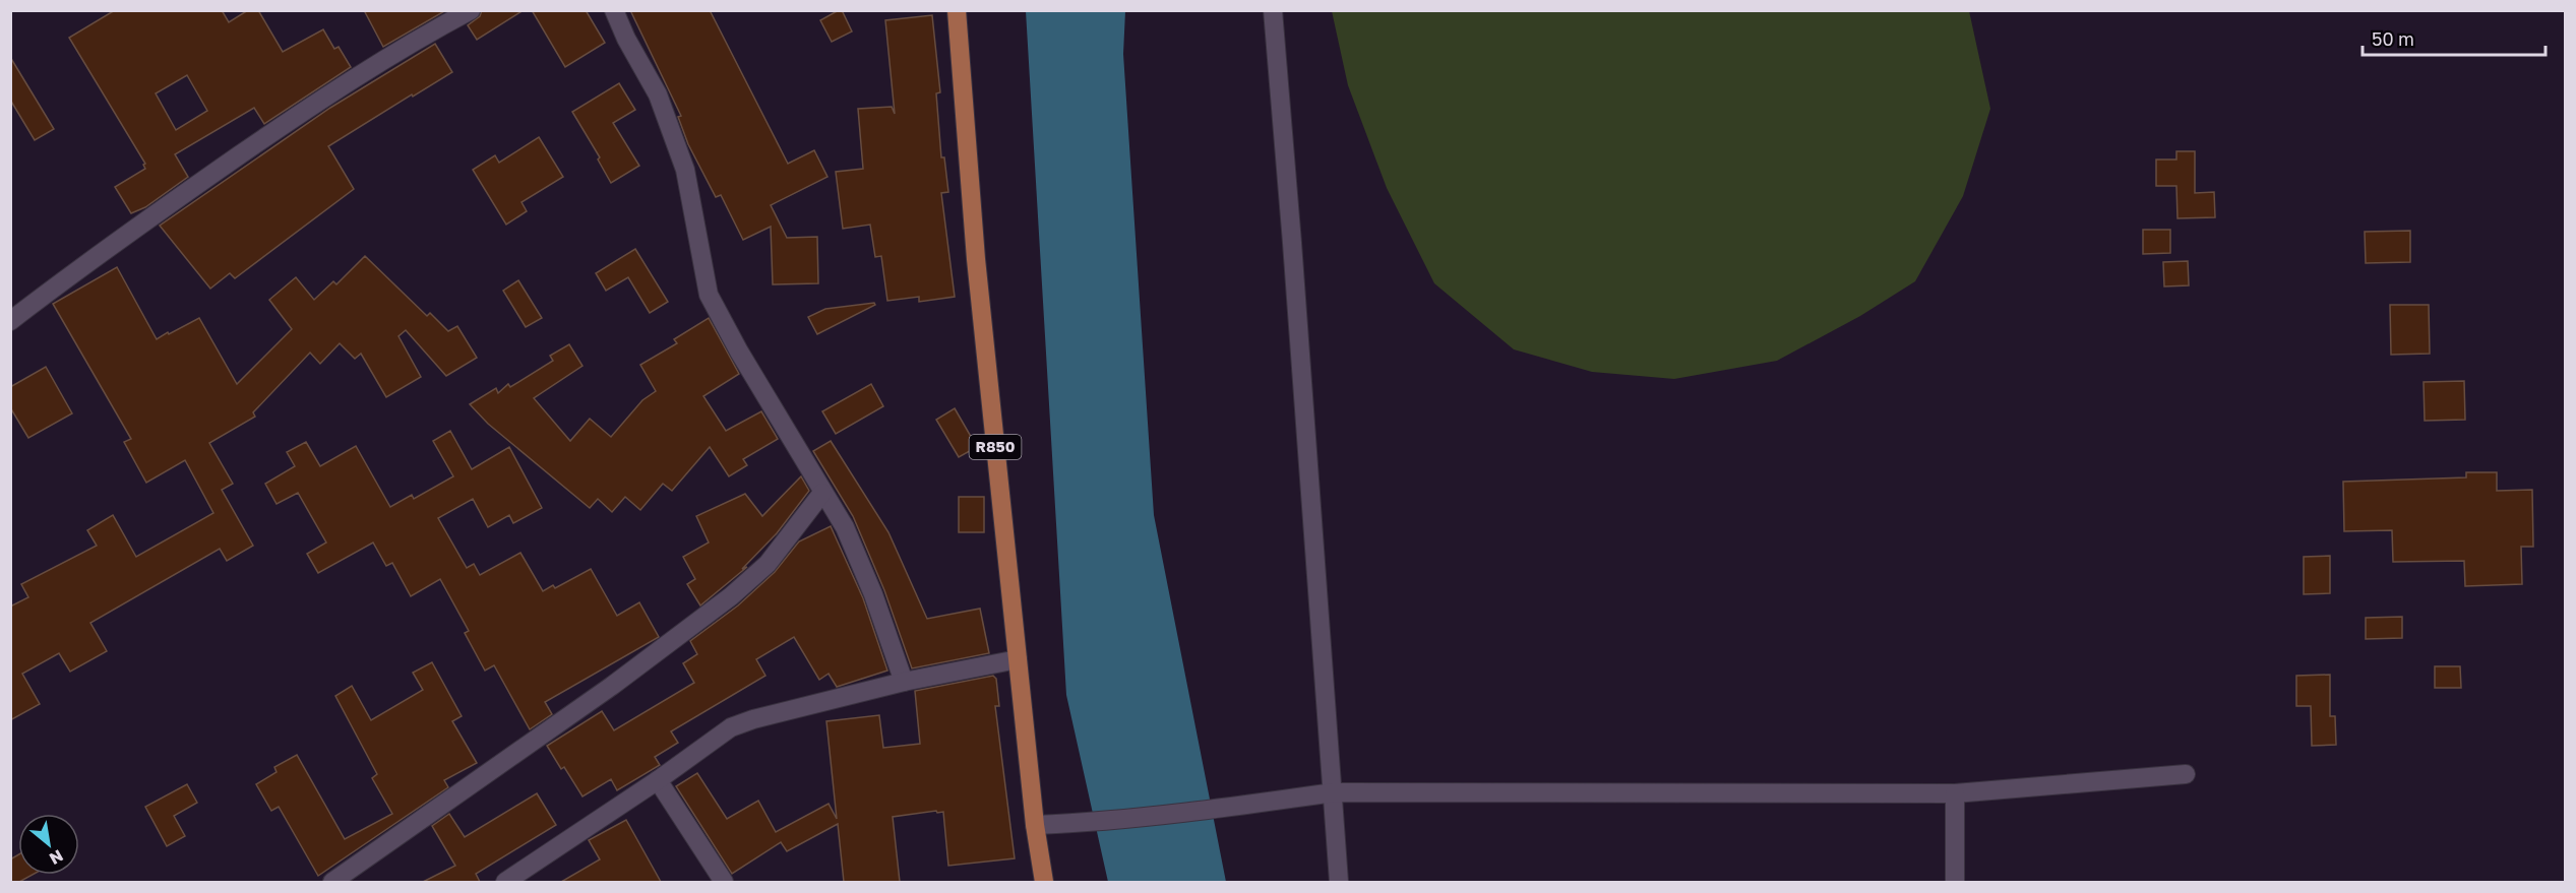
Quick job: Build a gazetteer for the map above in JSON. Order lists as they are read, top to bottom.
{
  "streets": {
    "main road": ["R850"]
  },
  "scale_bar": "50 m",
  "north": "bottom right"
}
